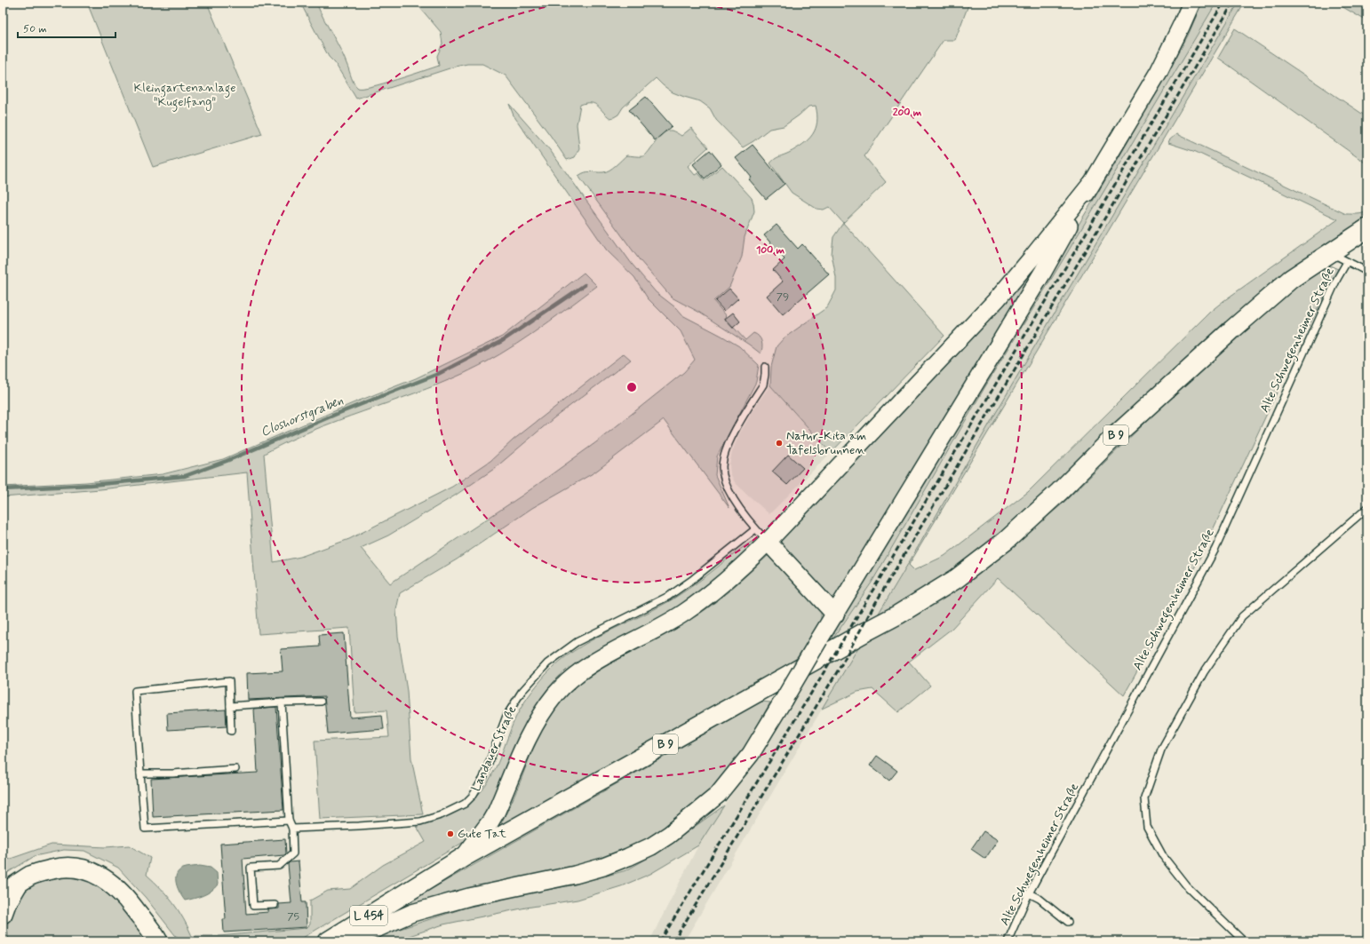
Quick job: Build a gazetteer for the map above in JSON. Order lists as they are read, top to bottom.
{
  "streets": {
    "main road": ["B 9", "L 454"],
    "lane": ["Alte Schwegenheimer Straße", "Landauer Straße"]
  },
  "crossings": [
    ["B 9", "L 454"]
  ],
  "water": ["Closhorstgraben"],
  "parks": ["Kleingartenanlage \"Kugelfang\""],
  "places": ["Natur-Kita am Tafelsbrunnen", "Gute Tat"],
  "house_numbers": ["79", "75"],
  "scale_bar": "50 m",
  "rings": ["200 m", "100 m"]
}
